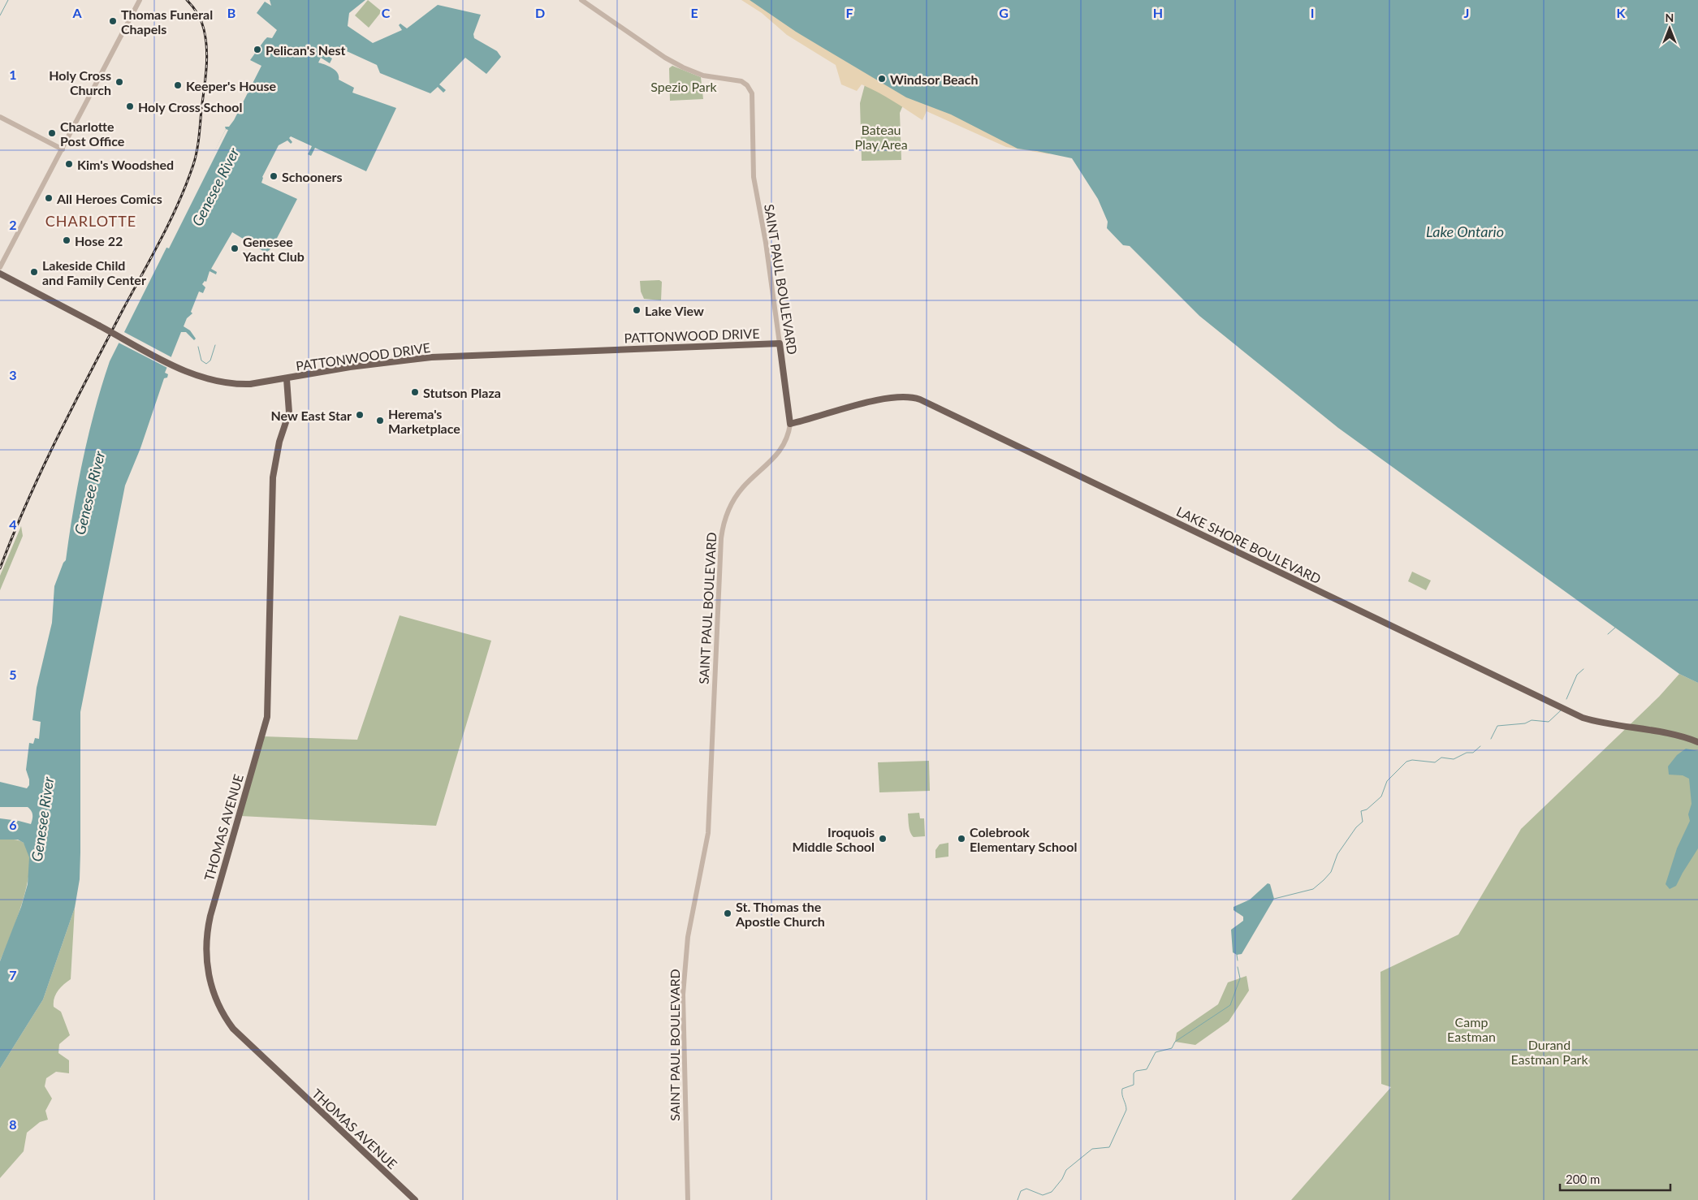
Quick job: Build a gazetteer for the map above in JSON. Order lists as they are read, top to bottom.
{
  "streets": {
    "main road": [
      "SAINT PAUL BOULEVARD",
      "PATTONWOOD DRIVE",
      "LAKE SHORE BOULEVARD",
      "THOMAS AVENUE"
    ]
  },
  "crossings": [
    ["SAINT PAUL BOULEVARD", "PATTONWOOD DRIVE"],
    ["SAINT PAUL BOULEVARD", "LAKE SHORE BOULEVARD"],
    ["PATTONWOOD DRIVE", "THOMAS AVENUE"]
  ],
  "districts": ["CHARLOTTE"],
  "water": ["Genesee River", "Lake Ontario"],
  "parks": [
    "Spezio Park",
    "Bateau Play Area",
    "Camp Eastman",
    "Durand Eastman Park"
  ],
  "places": [
    "Thomas Funeral Chapels",
    "Pelican's Nest",
    "Windsor Beach",
    "Holy Cross Church",
    "Keeper's House",
    "Holy Cross School",
    "Charlotte Post Office",
    "Kim's Woodshed",
    "Schooners",
    "All Heroes Comics",
    "Hose 22",
    "Genesee Yacht Club",
    "Lakeside Child and Family Center",
    "Lake View",
    "Stutson Plaza",
    "New East Star",
    "Herema's Marketplace",
    "Iroquois Middle School",
    "Colebrook Elementary School",
    "St. Thomas the Apostle Church"
  ],
  "scale_bar": "200 m",
  "north": "top",
  "grid": {
    "columns": [
      "A",
      "B",
      "C",
      "D",
      "E",
      "F",
      "G",
      "H",
      "I",
      "J",
      "K"
    ],
    "rows": [
      "1",
      "2",
      "3",
      "4",
      "5",
      "6",
      "7",
      "8"
    ]
  }
}
